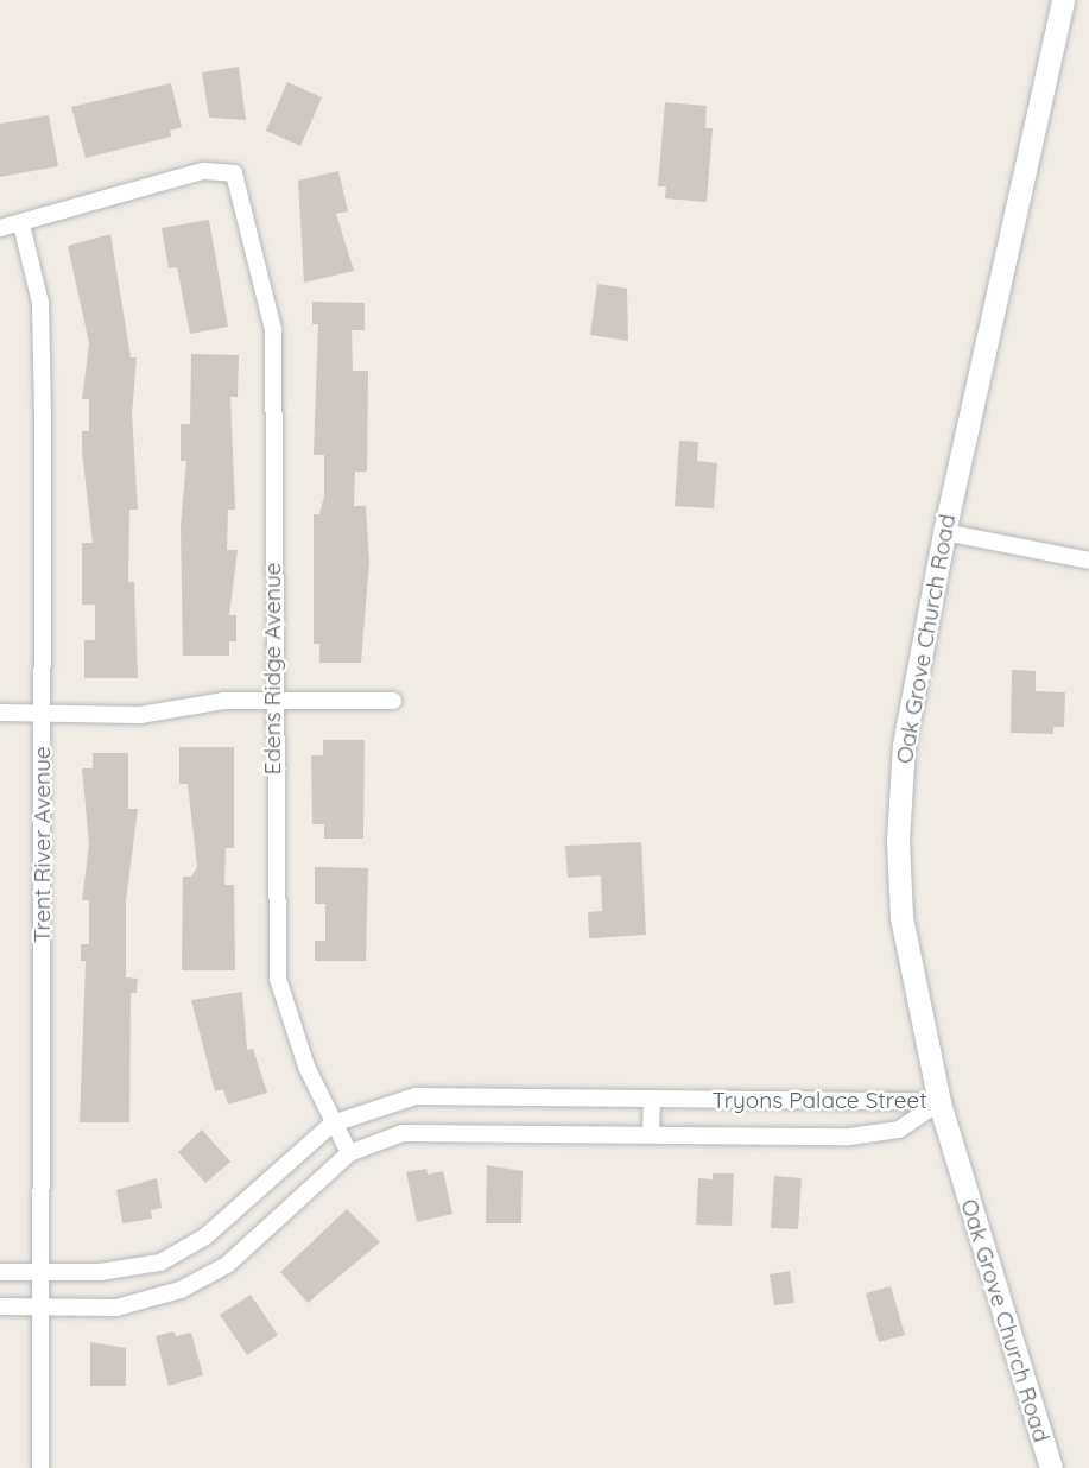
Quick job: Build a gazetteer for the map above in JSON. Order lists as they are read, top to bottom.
{
  "streets": {
    "main road": ["Oak Grove Church Road"],
    "street": ["Edens Ridge Avenue", "Trent River Avenue", "Tryons Palace Street"]
  },
  "crossings": [
    ["Oak Grove Church Road", "Tryons Palace Street"],
    ["Edens Ridge Avenue", "Trent River Avenue"],
    ["Edens Ridge Avenue", "Tryons Palace Street"],
    ["Trent River Avenue", "Tryons Palace Street"]
  ]
}
